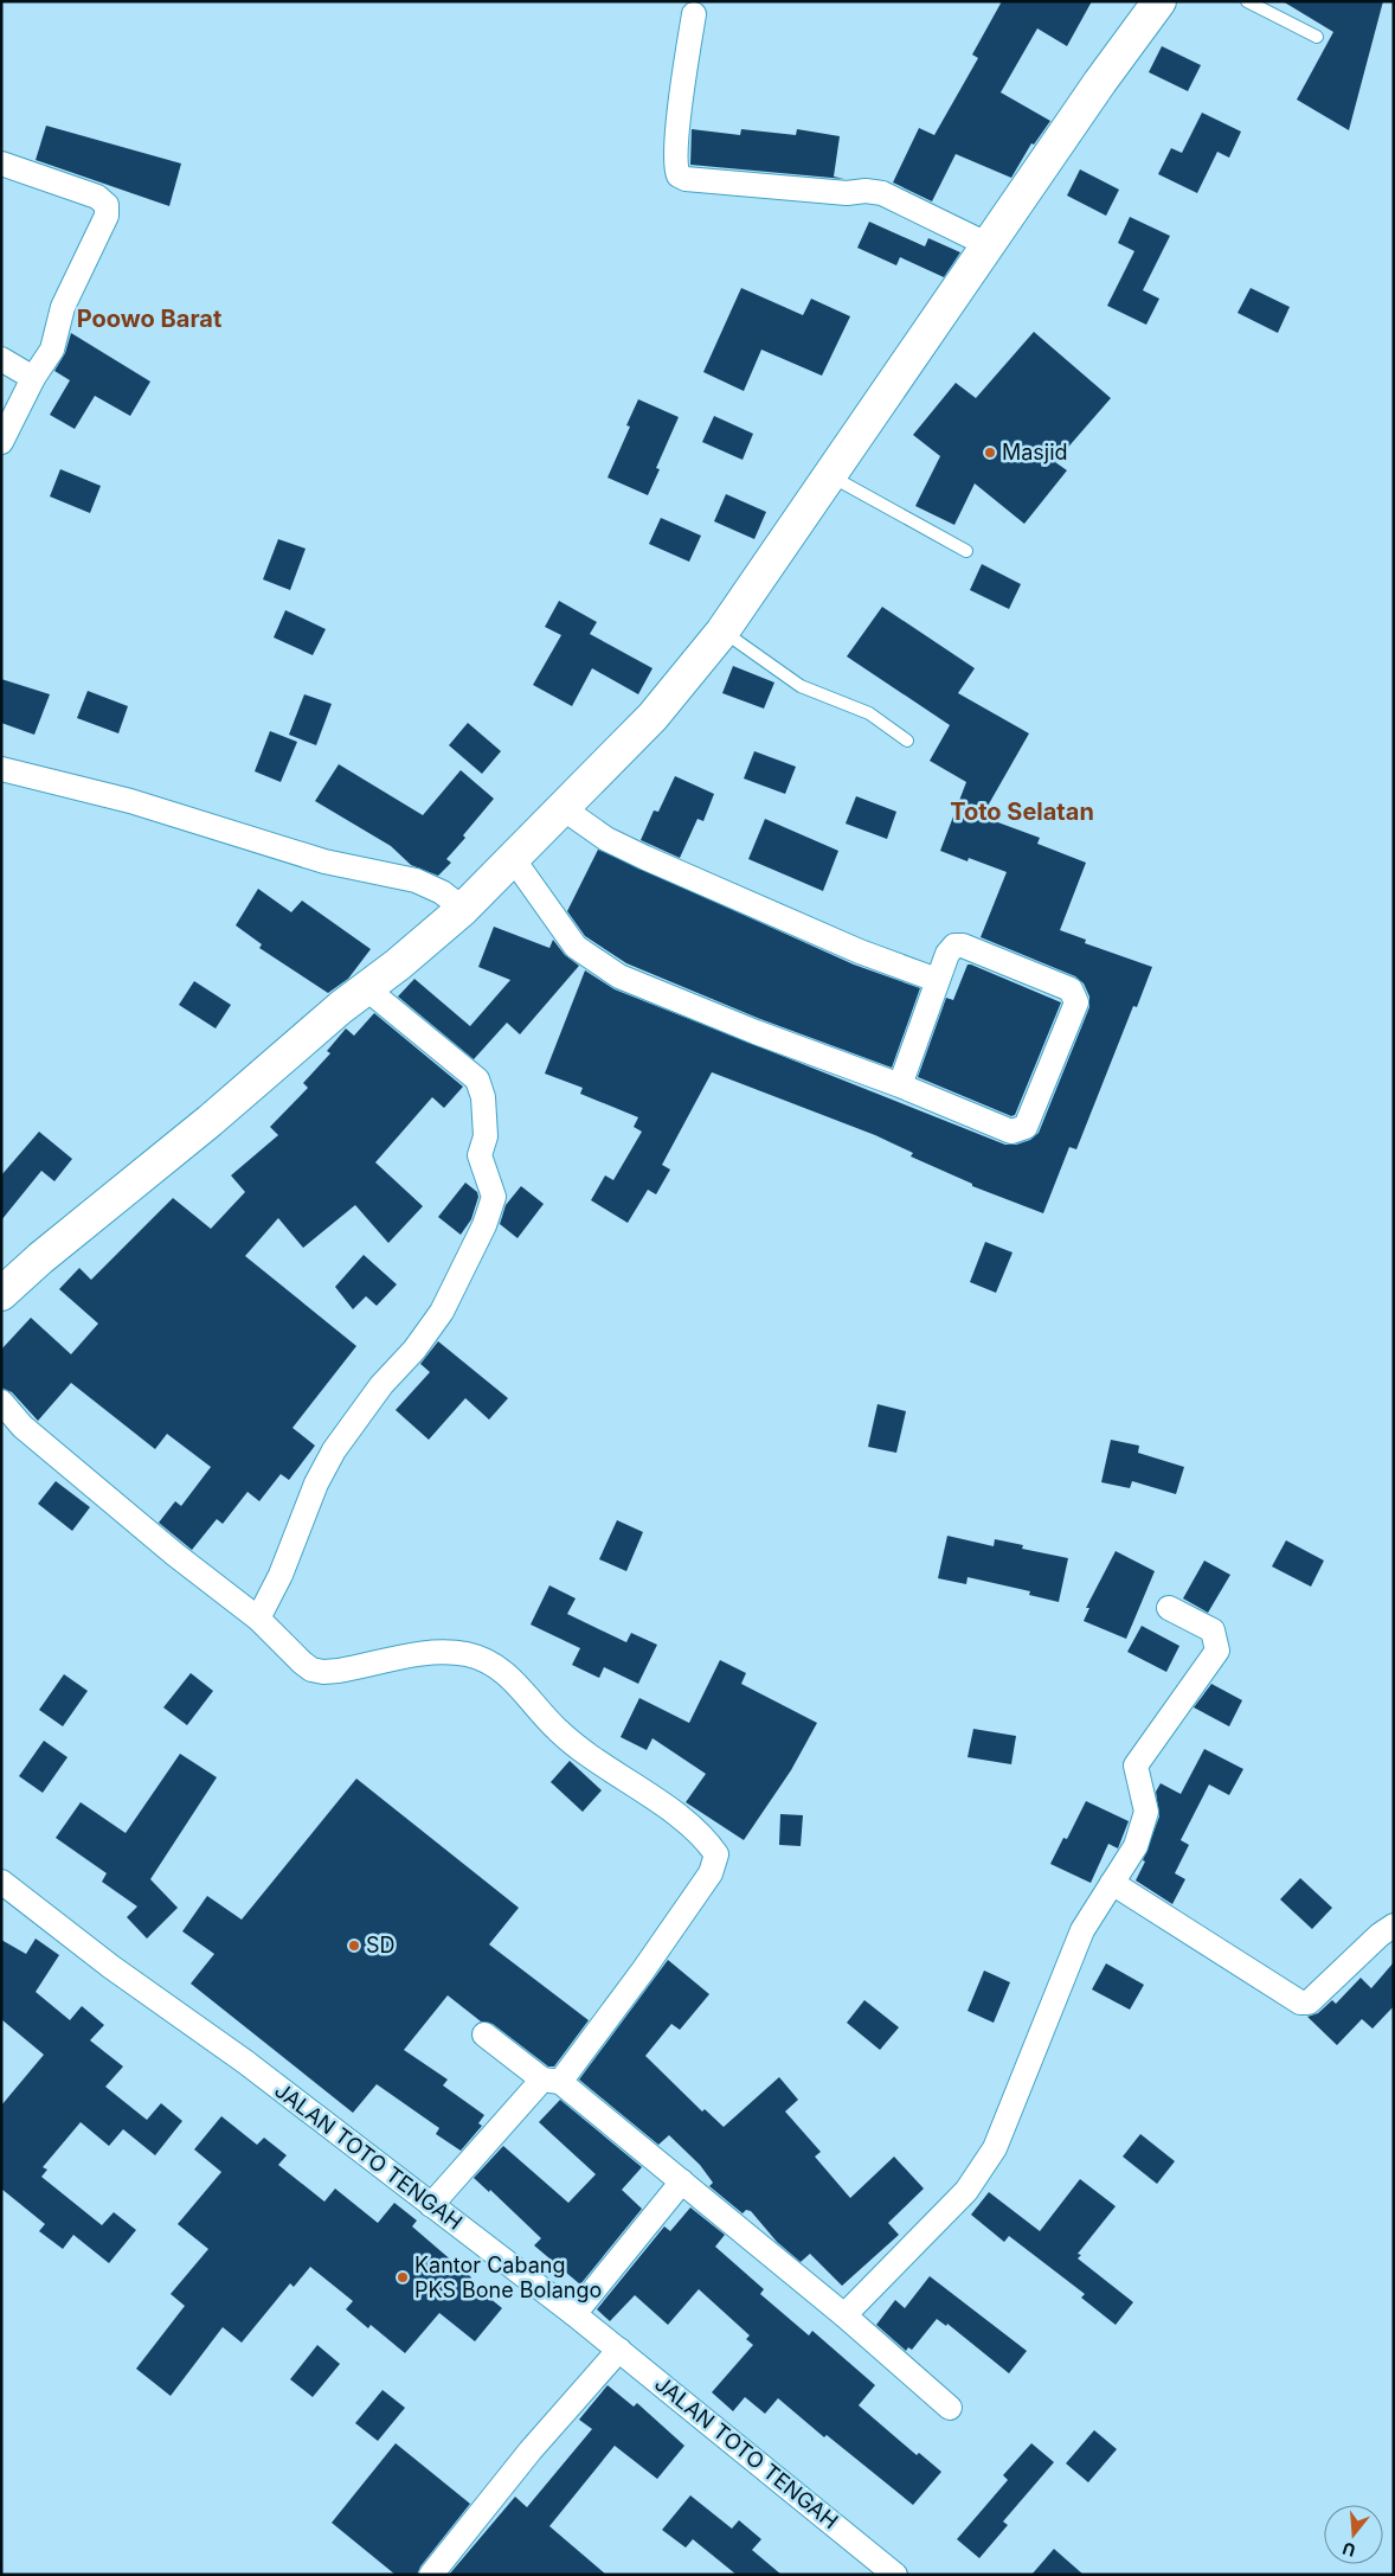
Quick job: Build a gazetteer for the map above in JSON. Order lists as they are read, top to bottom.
{
  "streets": {
    "street": ["JALAN TOTO TENGAH"]
  },
  "districts": ["Poowo Barat", "Toto Selatan"],
  "places": ["Masjid", "SD", "Kantor Cabang PKS Bone Bolango"],
  "north": "bottom"
}
